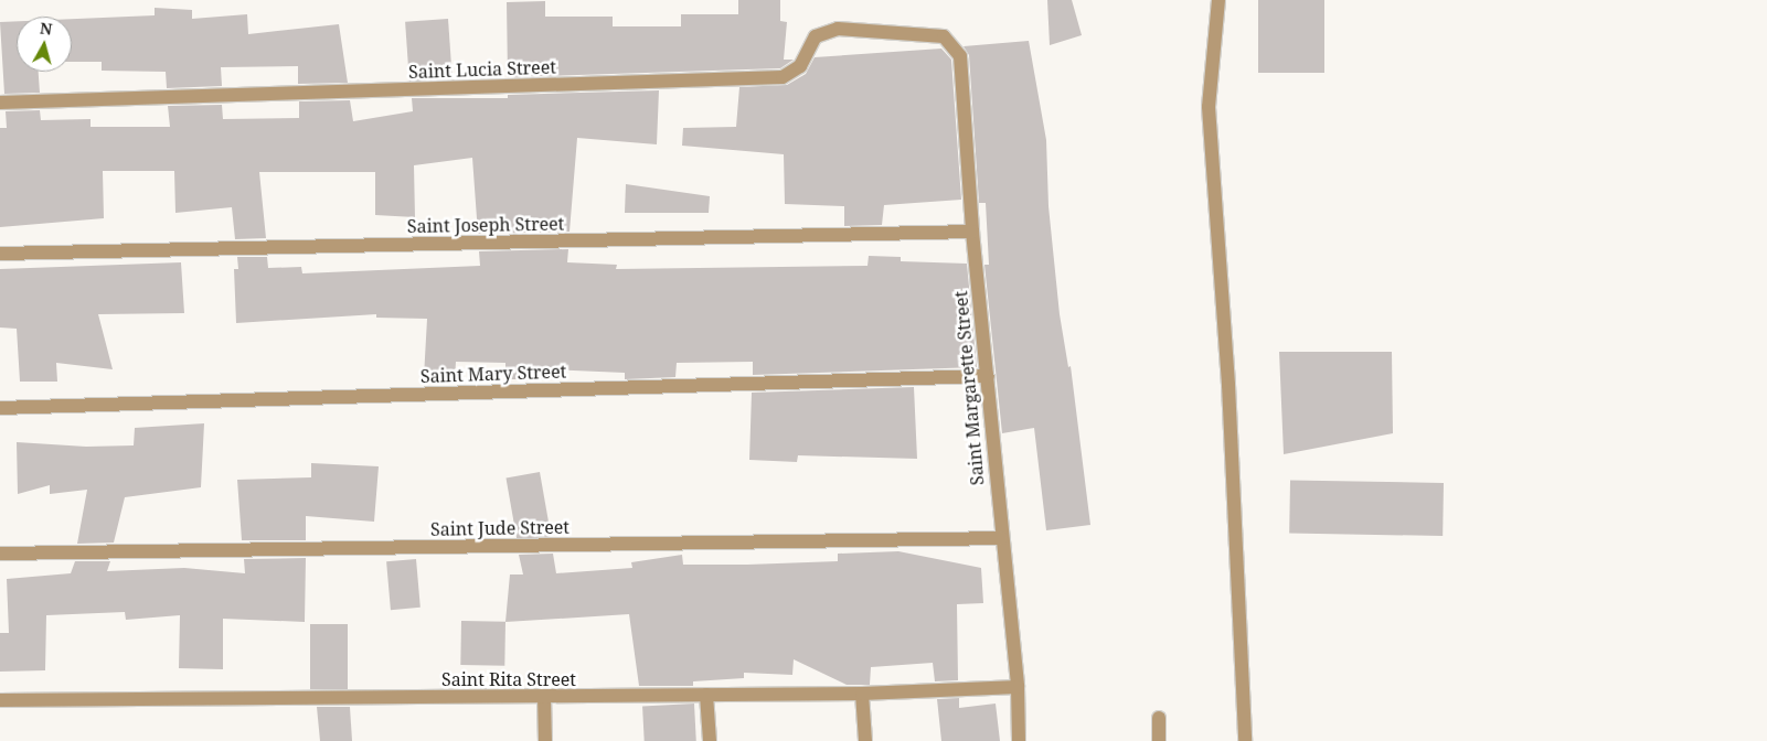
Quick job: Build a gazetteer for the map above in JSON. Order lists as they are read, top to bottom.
{
  "streets": {
    "street": [
      "Saint Lucia Street",
      "Saint Joseph Street",
      "Saint Mary Street",
      "Saint Margarette Street",
      "Saint Jude Street",
      "Saint Rita Street"
    ]
  },
  "crossings": [
    ["Saint Lucia Street", "Saint Margarette Street"],
    ["Saint Joseph Street", "Saint Margarette Street"],
    ["Saint Mary Street", "Saint Margarette Street"],
    ["Saint Margarette Street", "Saint Jude Street"],
    ["Saint Margarette Street", "Saint Rita Street"]
  ],
  "north": "top"
}
